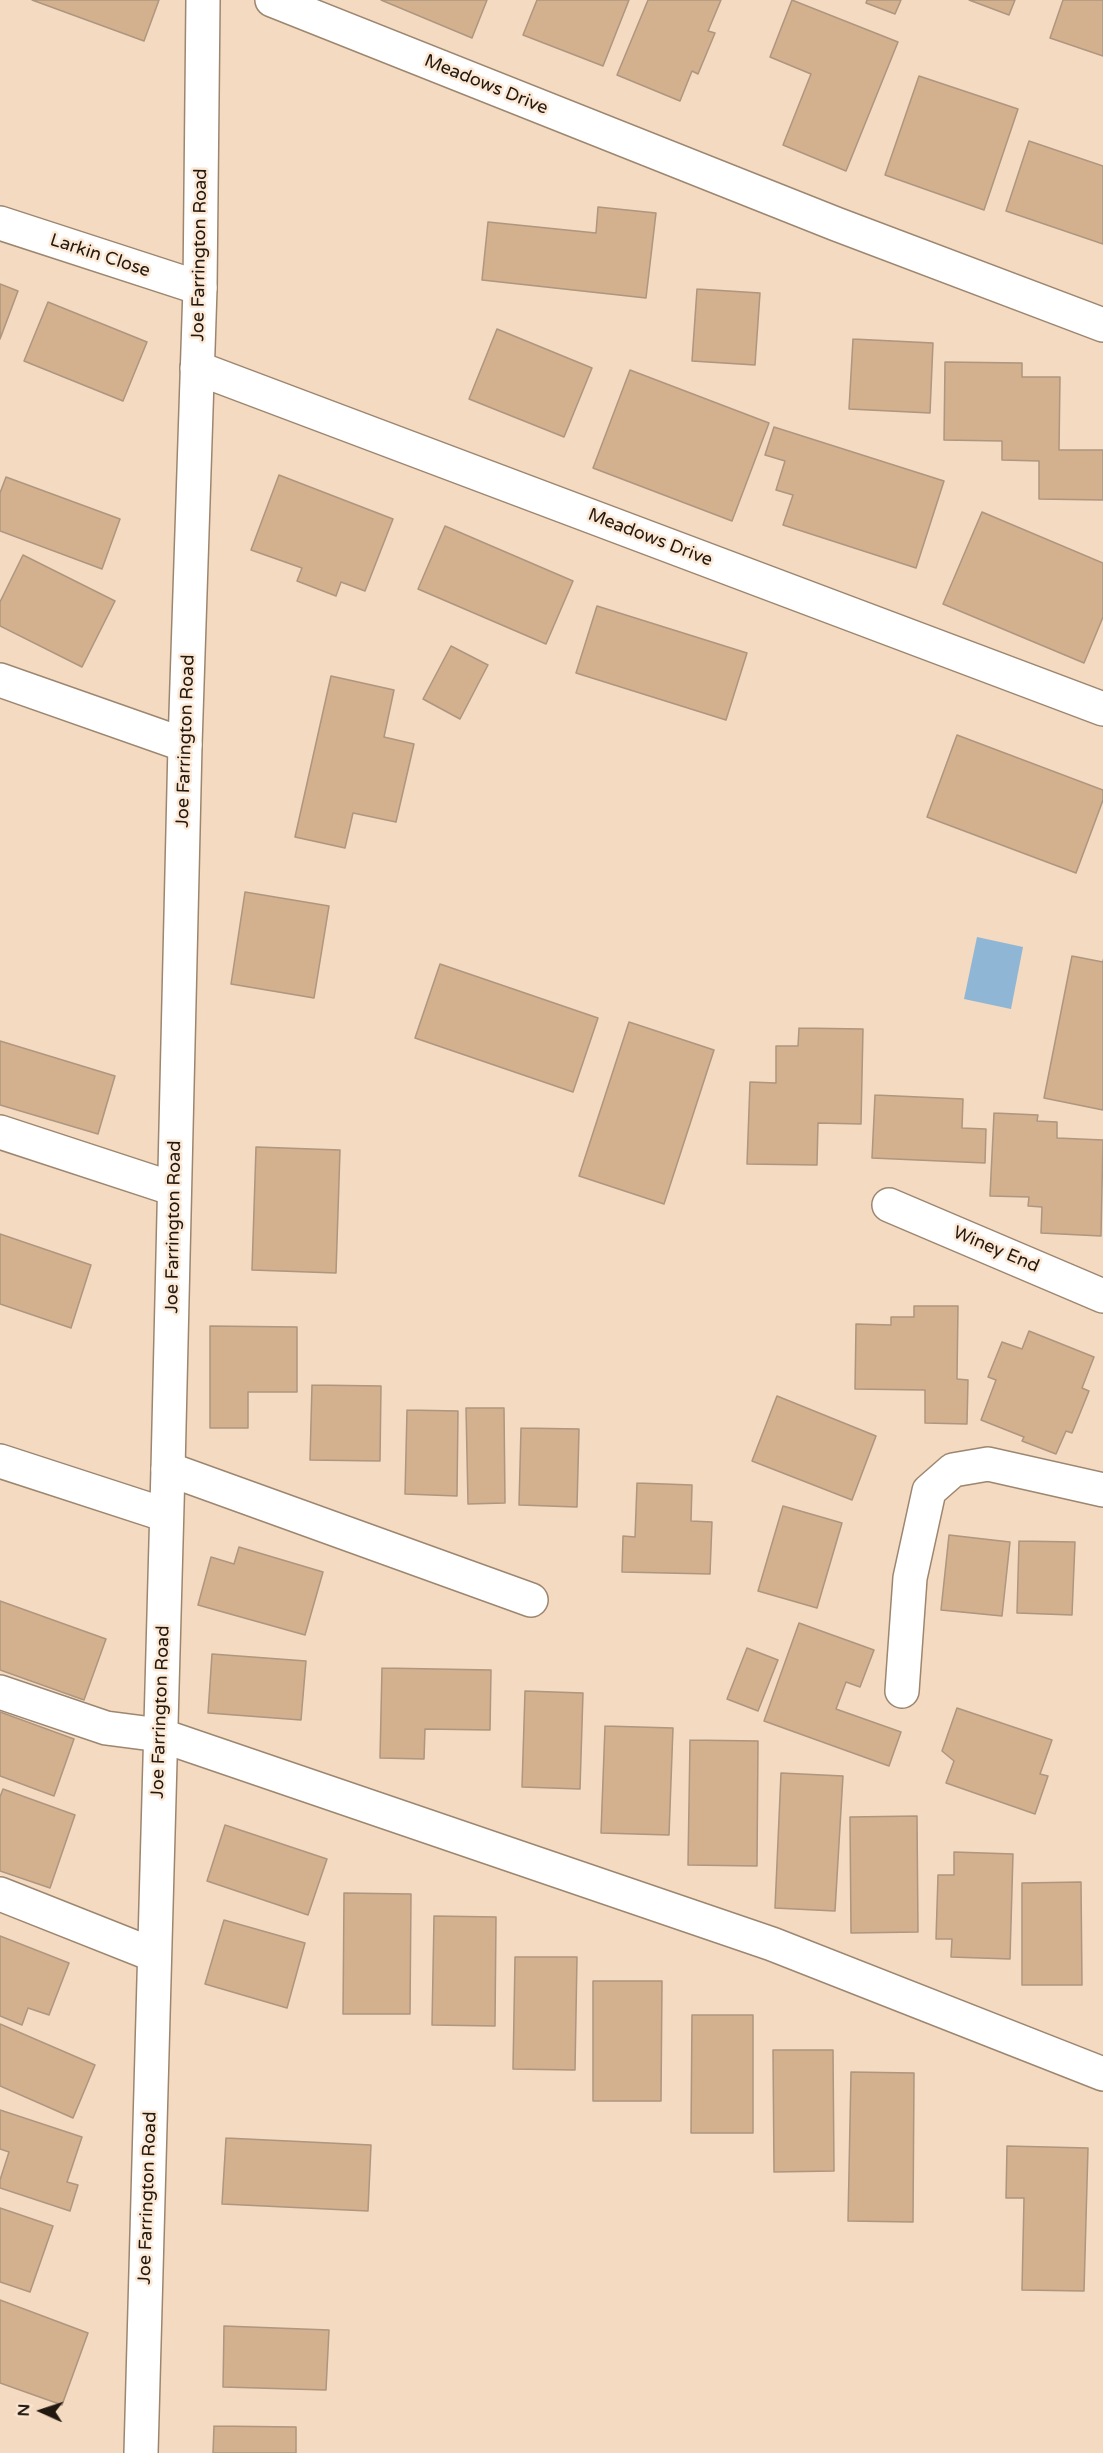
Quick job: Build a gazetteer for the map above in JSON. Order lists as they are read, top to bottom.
{
  "streets": {
    "street": [
      "Meadows Drive",
      "Joe Farrington Road",
      "Larkin Close",
      "Winey End"
    ]
  },
  "crossings": [
    ["Meadows Drive", "Joe Farrington Road"],
    ["Joe Farrington Road", "Larkin Close"]
  ],
  "north": "left"
}
